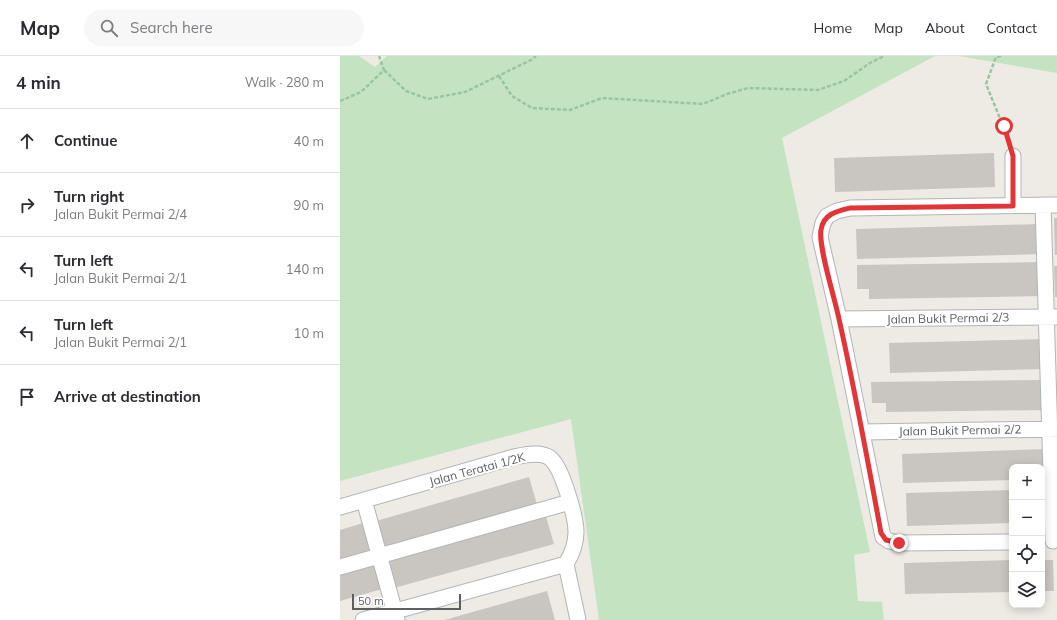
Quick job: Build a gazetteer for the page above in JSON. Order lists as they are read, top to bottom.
{
  "streets": {
    "street": ["Jalan Bukit Permai 2/3", "Jalan Bukit Permai 2/2", "Jalan Teratai 1/2K"]
  },
  "scale_bar": "50 m",
  "page": {
    "header": "Map",
    "search": "Search here",
    "nav": [
      "Home",
      "Map",
      "About",
      "Contact"
    ],
    "heading": ["4 min", "Walk · 280 m"],
    "list": [
      ["Continue", "40 m"],
      ["Turn right", "Jalan Bukit Permai 2/4", "90 m"],
      ["Turn left", "Jalan Bukit Permai 2/1", "140 m"],
      ["Turn left", "Jalan Bukit Permai 2/1", "10 m"],
      "Arrive at destination"
    ],
    "map_buttons": ["+", "−"],
    "scale": "50 m"
  }
}
